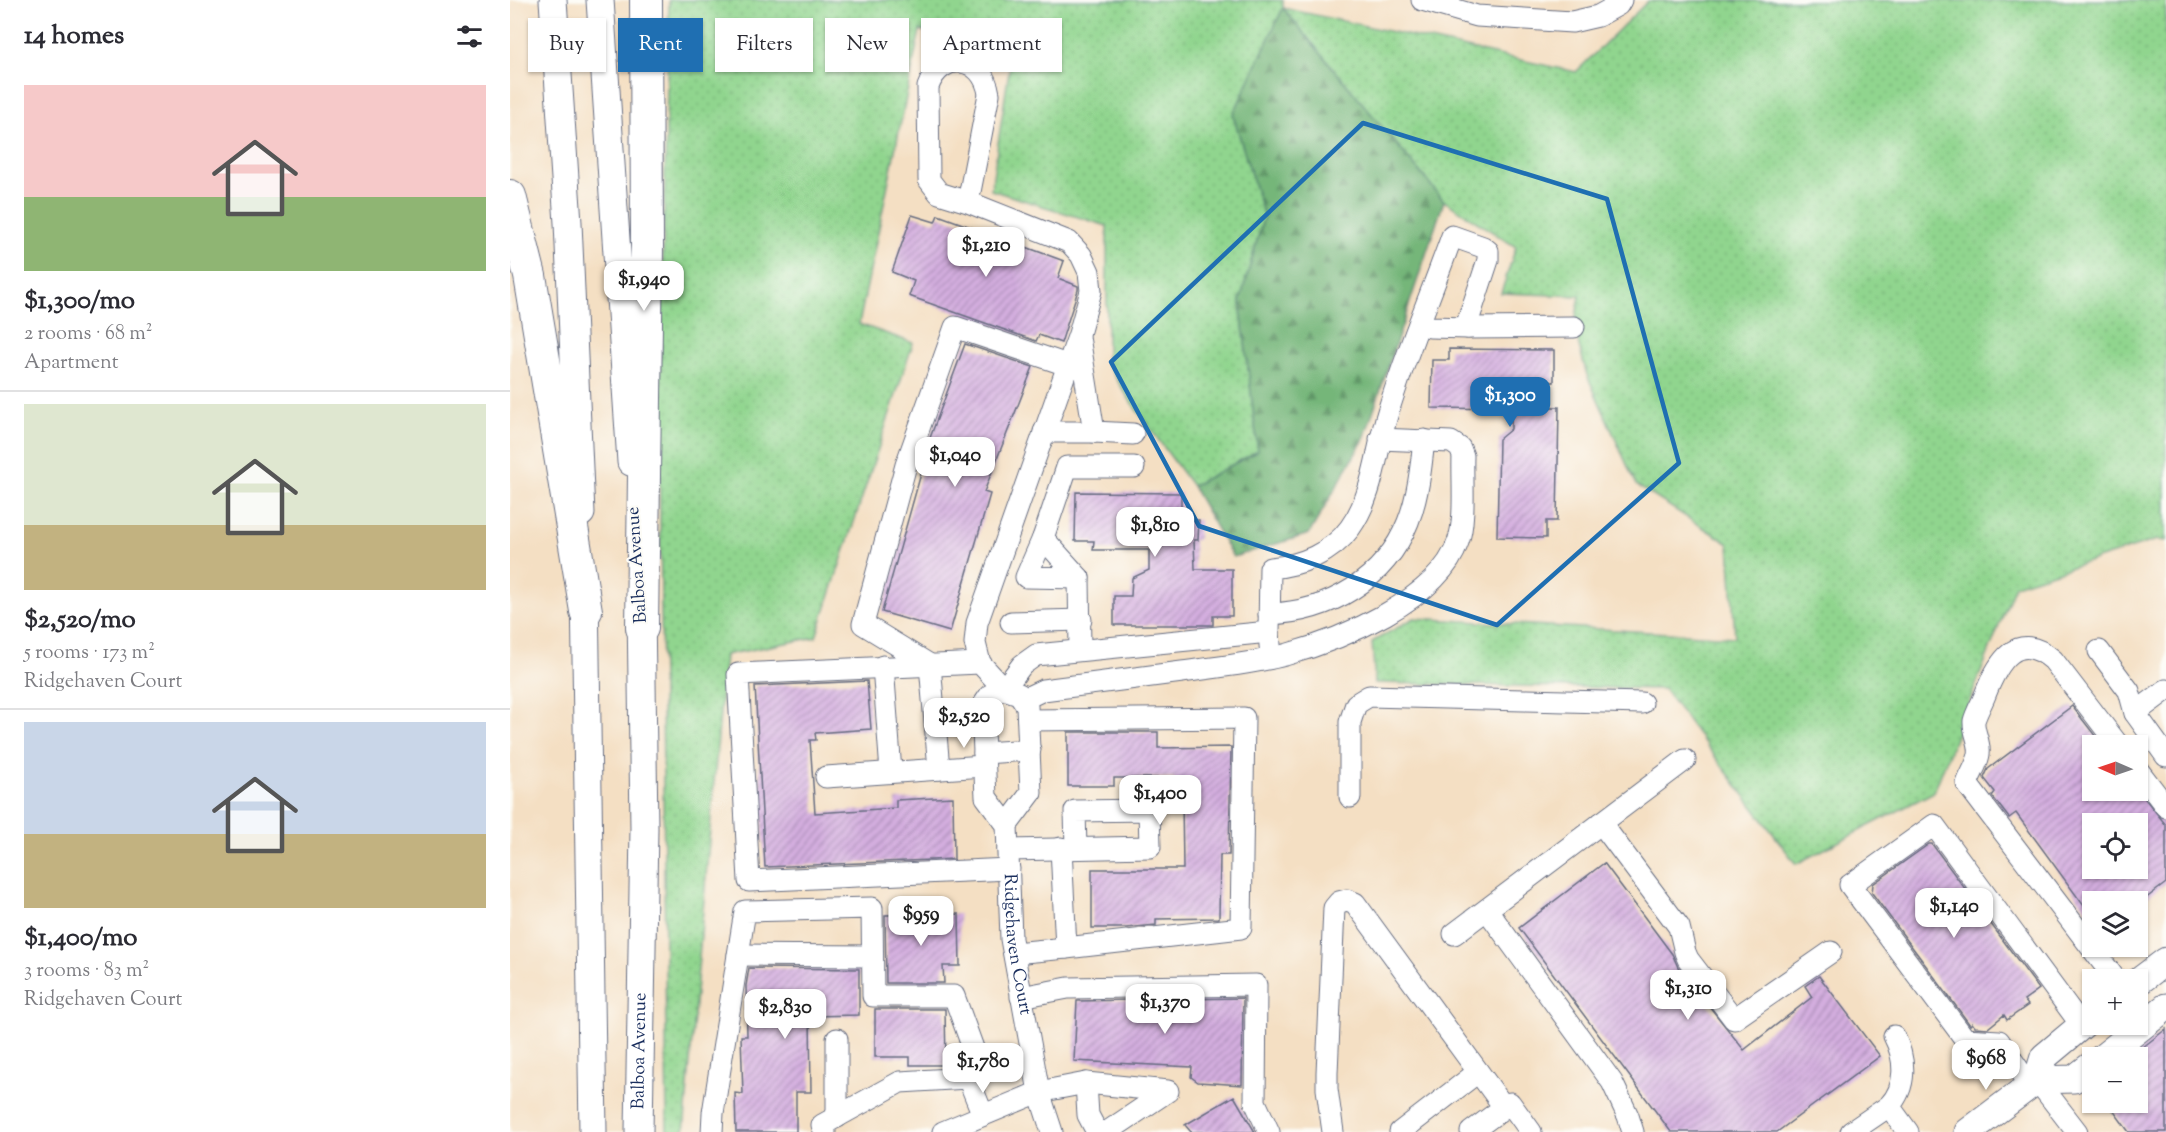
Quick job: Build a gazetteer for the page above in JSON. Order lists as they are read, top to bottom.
{
  "streets": {
    "main road": ["Balboa Avenue"],
    "street": ["Ridgehaven Court"]
  },
  "north": "left",
  "page": {
    "heading": "14 homes",
    "chip": [
      "Buy",
      "Rent",
      "Filters",
      "New",
      "Apartment"
    ],
    "list": [
      {
        "name": "$1,300/mo",
        "note": "2 rooms · 68 m² · Apartment"
      },
      {
        "name": "$2,520/mo",
        "note": "5 rooms · 173 m² · Ridgehaven Court"
      },
      {
        "name": "$1,400/mo",
        "note": "3 rooms · 83 m² · Ridgehaven Court"
      }
    ],
    "price": [
      "$1,210",
      "$1,940",
      "$1,300",
      "$1,040",
      "$1,810",
      "$2,520",
      "$1,400",
      "$1,140",
      "$959",
      "$1,310",
      "$1,370",
      "$2,830",
      "$968",
      "$1,780"
    ],
    "map_buttons": ["+", "−"]
  }
}
